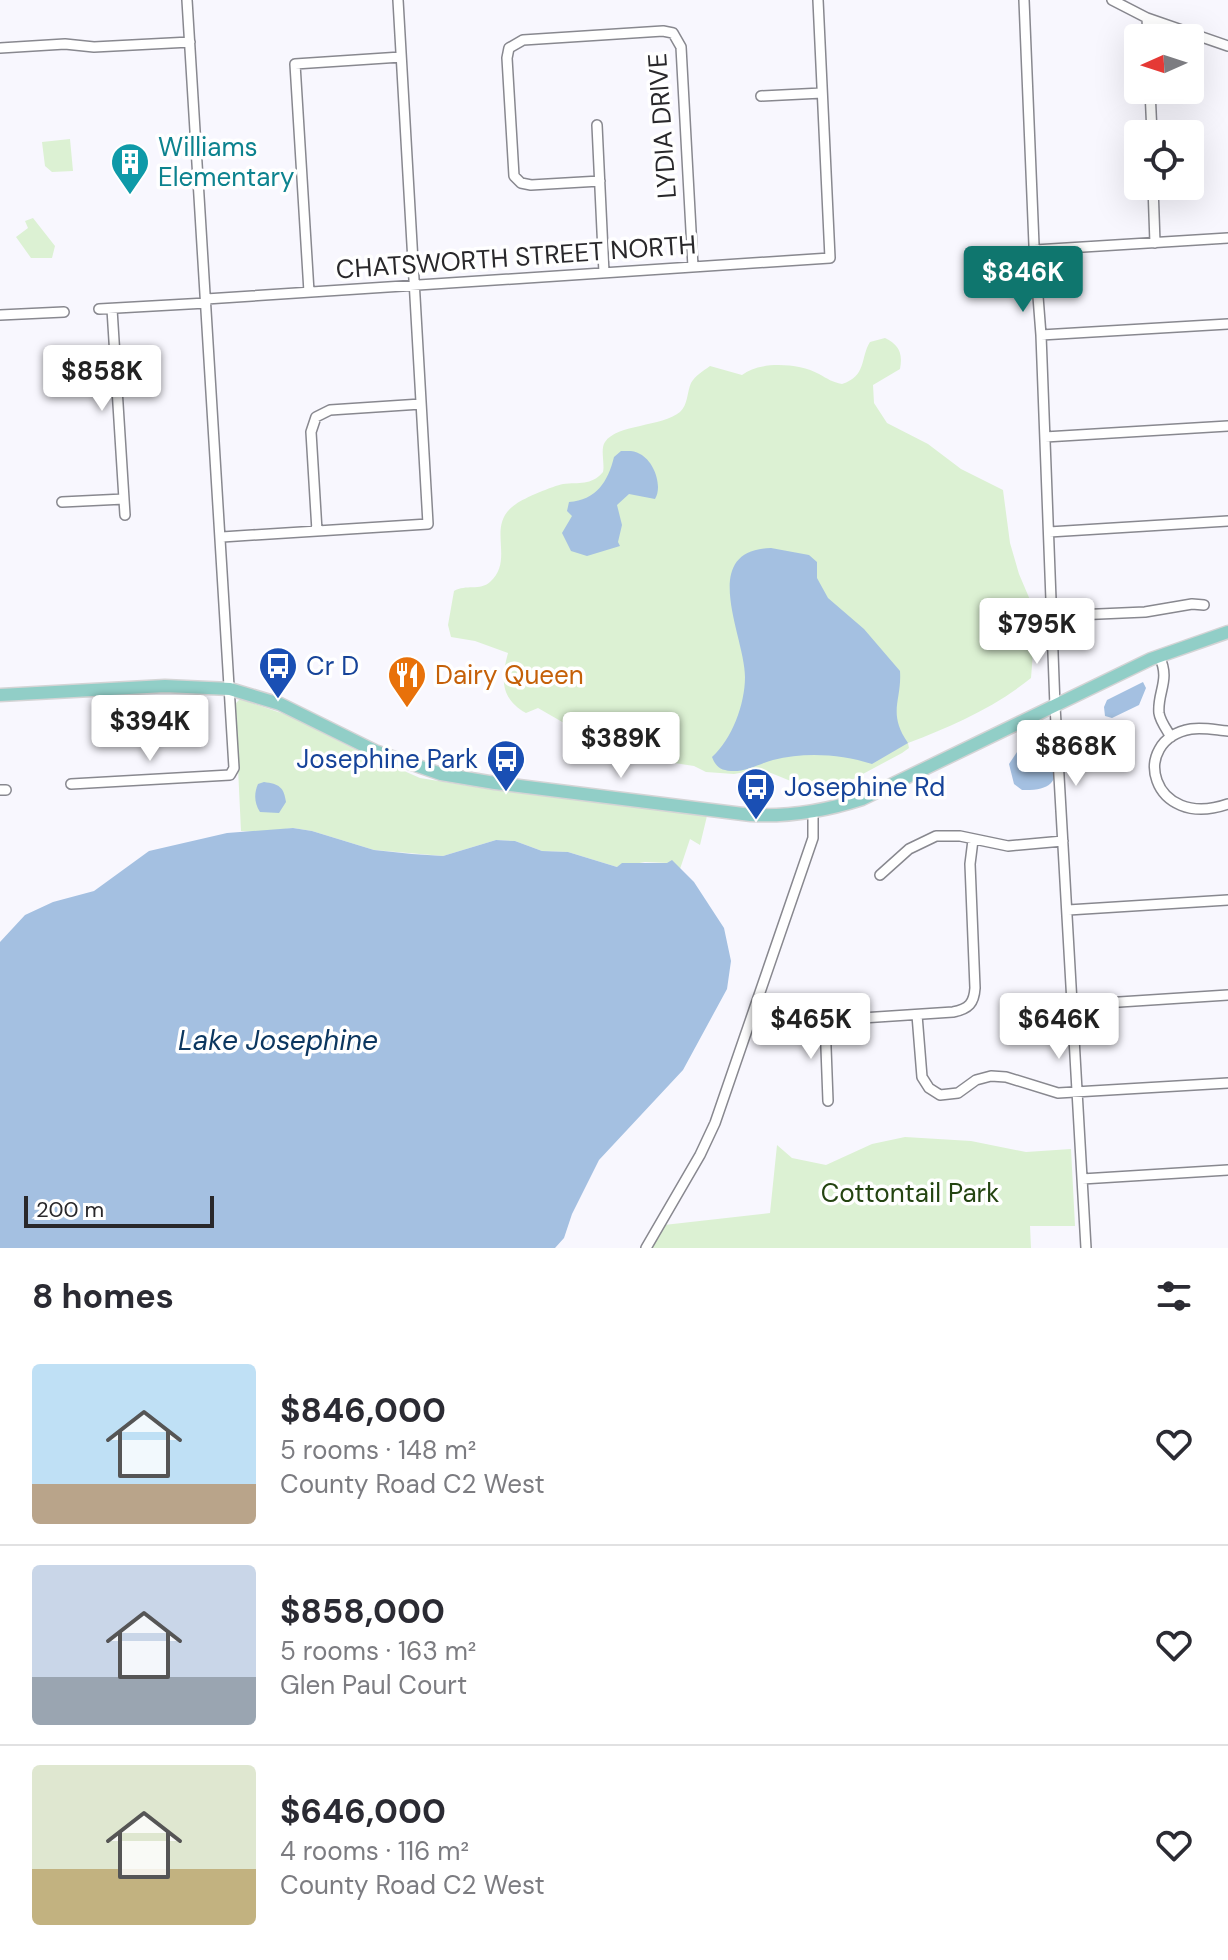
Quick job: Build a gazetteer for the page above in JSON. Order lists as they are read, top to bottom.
{
  "streets": {
    "street": ["LYDIA DRIVE", "CHATSWORTH STREET NORTH"]
  },
  "crossings": [
    ["LYDIA DRIVE", "CHATSWORTH STREET NORTH"]
  ],
  "water": ["Lake Josephine"],
  "parks": ["Cottontail Park"],
  "places": {
    "building": ["Williams Elementary"],
    "bus stop": ["Cr D", "Josephine Park", "Josephine Rd"],
    "restaurant": ["Dairy Queen"]
  },
  "scale_bar": "200 m",
  "north": "left",
  "page": {
    "price": [
      "$846K",
      "$858K",
      "$795K",
      "$394K",
      "$389K",
      "$868K",
      "$465K",
      "$646K"
    ],
    "scale": "200 m",
    "heading": "8 homes",
    "list": [
      {
        "name": "$846,000",
        "note": "5 rooms · 148 m² · County Road C2 West"
      },
      {
        "name": "$858,000",
        "note": "5 rooms · 163 m² · Glen Paul Court"
      },
      {
        "name": "$646,000",
        "note": "4 rooms · 116 m² · County Road C2 West"
      }
    ]
  }
}
